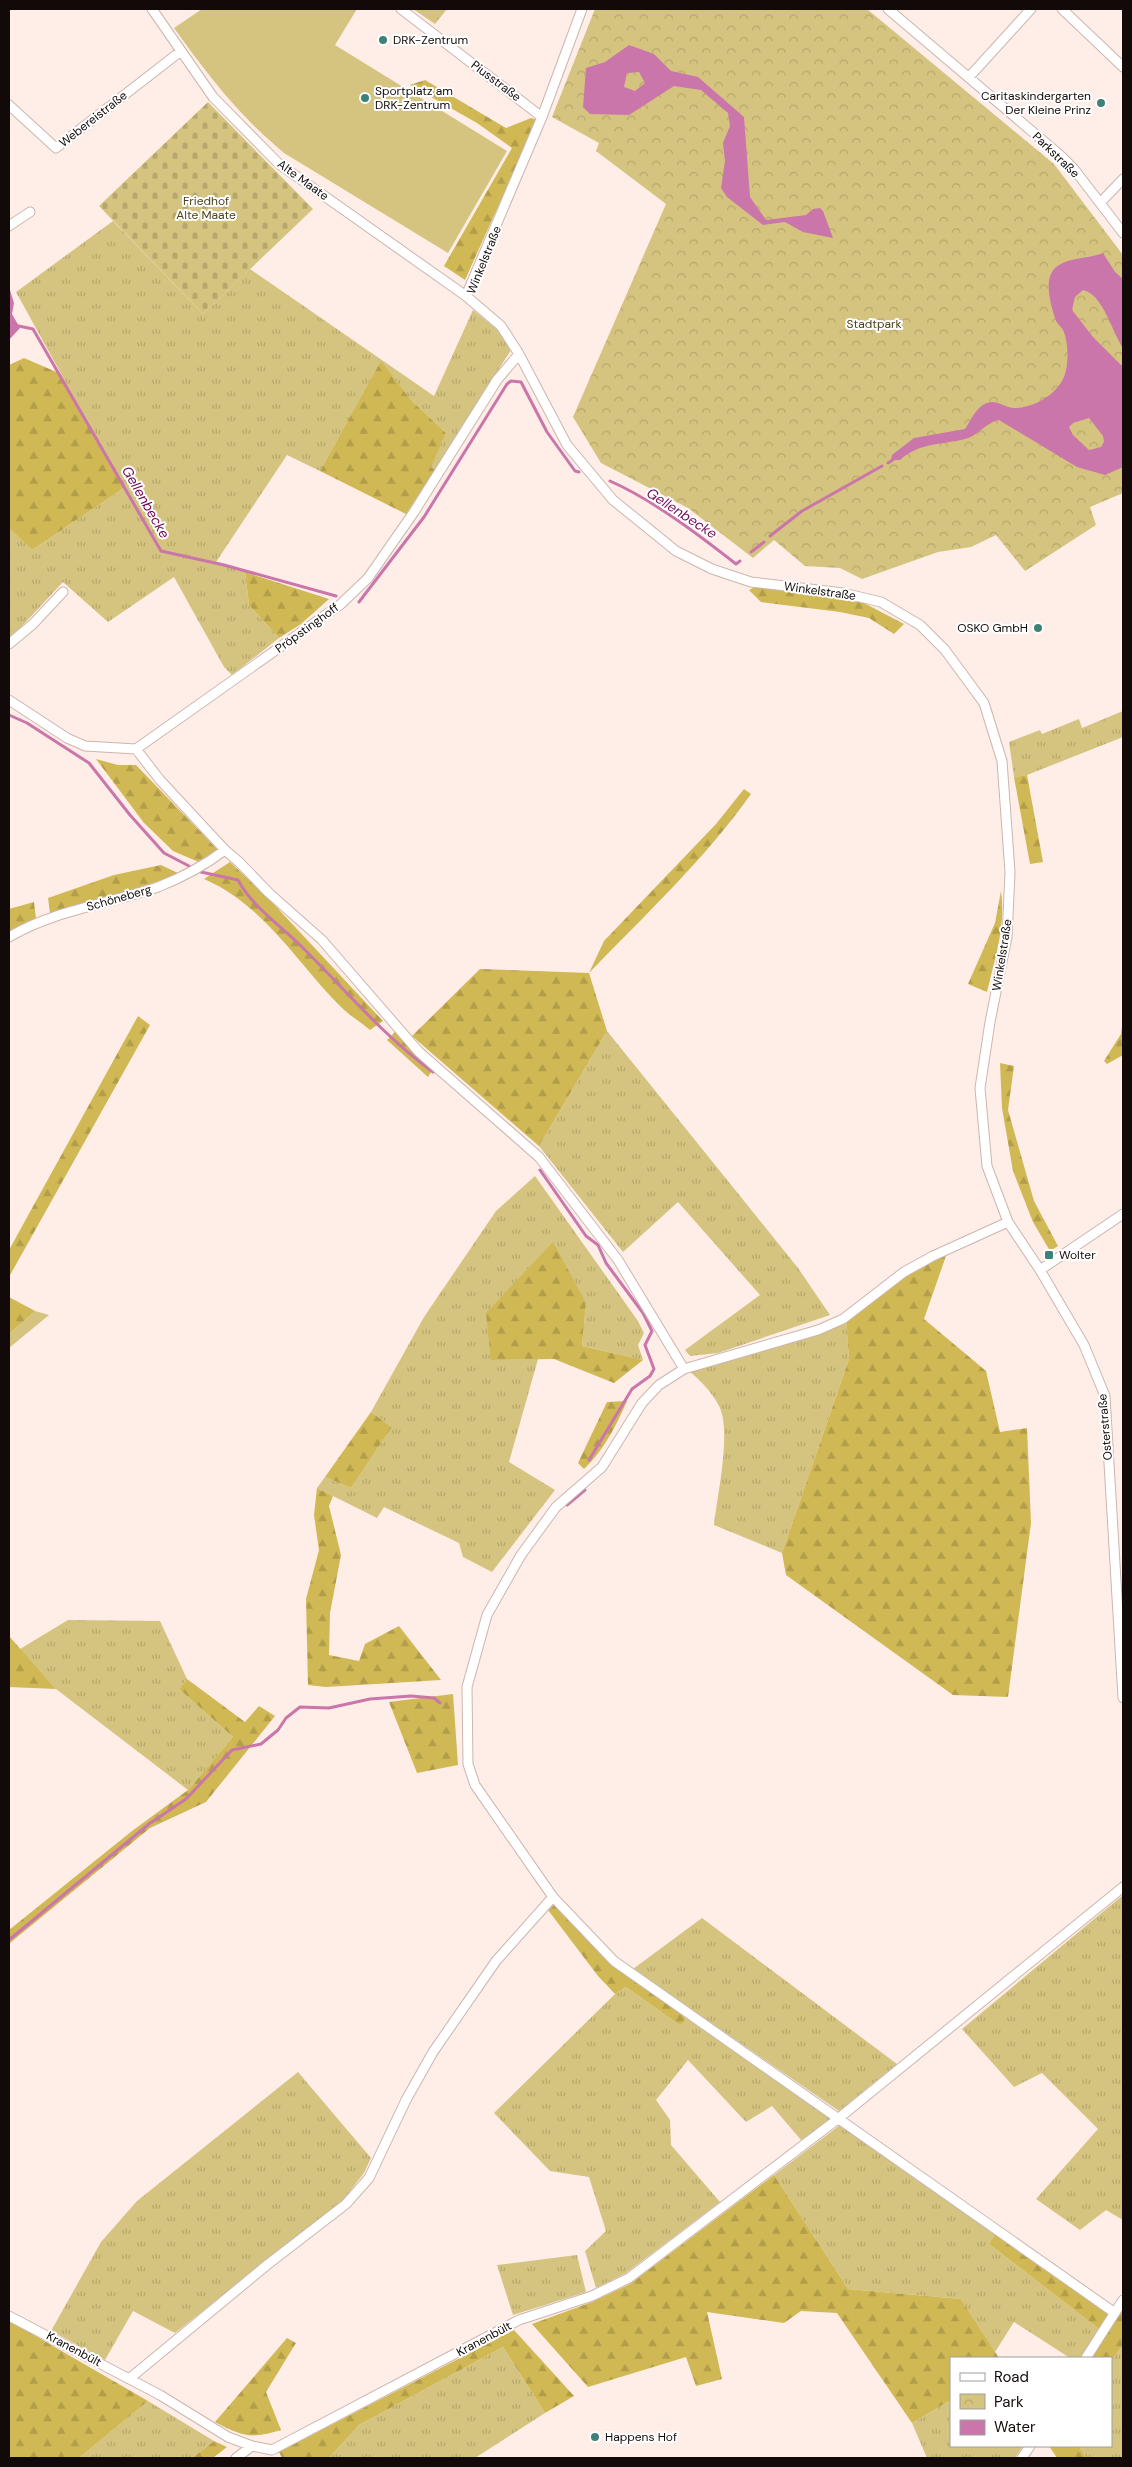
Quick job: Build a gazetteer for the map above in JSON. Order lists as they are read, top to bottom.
{
  "streets": {
    "street": [
      "Piusstraße",
      "Webereistraße",
      "Parkstraße",
      "Alte Maate",
      "Winkelstraße",
      "Pröpstinghoff",
      "Schöneberg",
      "Osterstraße",
      "Kranenbült"
    ]
  },
  "crossings": [
    ["Piusstraße", "Winkelstraße"],
    ["Webereistraße", "Alte Maate"],
    ["Alte Maate", "Winkelstraße"],
    ["Winkelstraße", "Pröpstinghoff"],
    ["Winkelstraße", "Osterstraße"]
  ],
  "water": ["Gellenbecke"],
  "parks": ["Friedhof Alte Maate", "Stadtpark"],
  "places": {
    "other": [
      "DRK-Zentrum",
      "Sportplatz am DRK-Zentrum",
      "Caritaskindergarten Der Kleine Prinz",
      "OSKO GmbH",
      "Happens Hof"
    ],
    "transit": ["Wolter"]
  },
  "legend": ["Road", "Park", "Water"]
}
